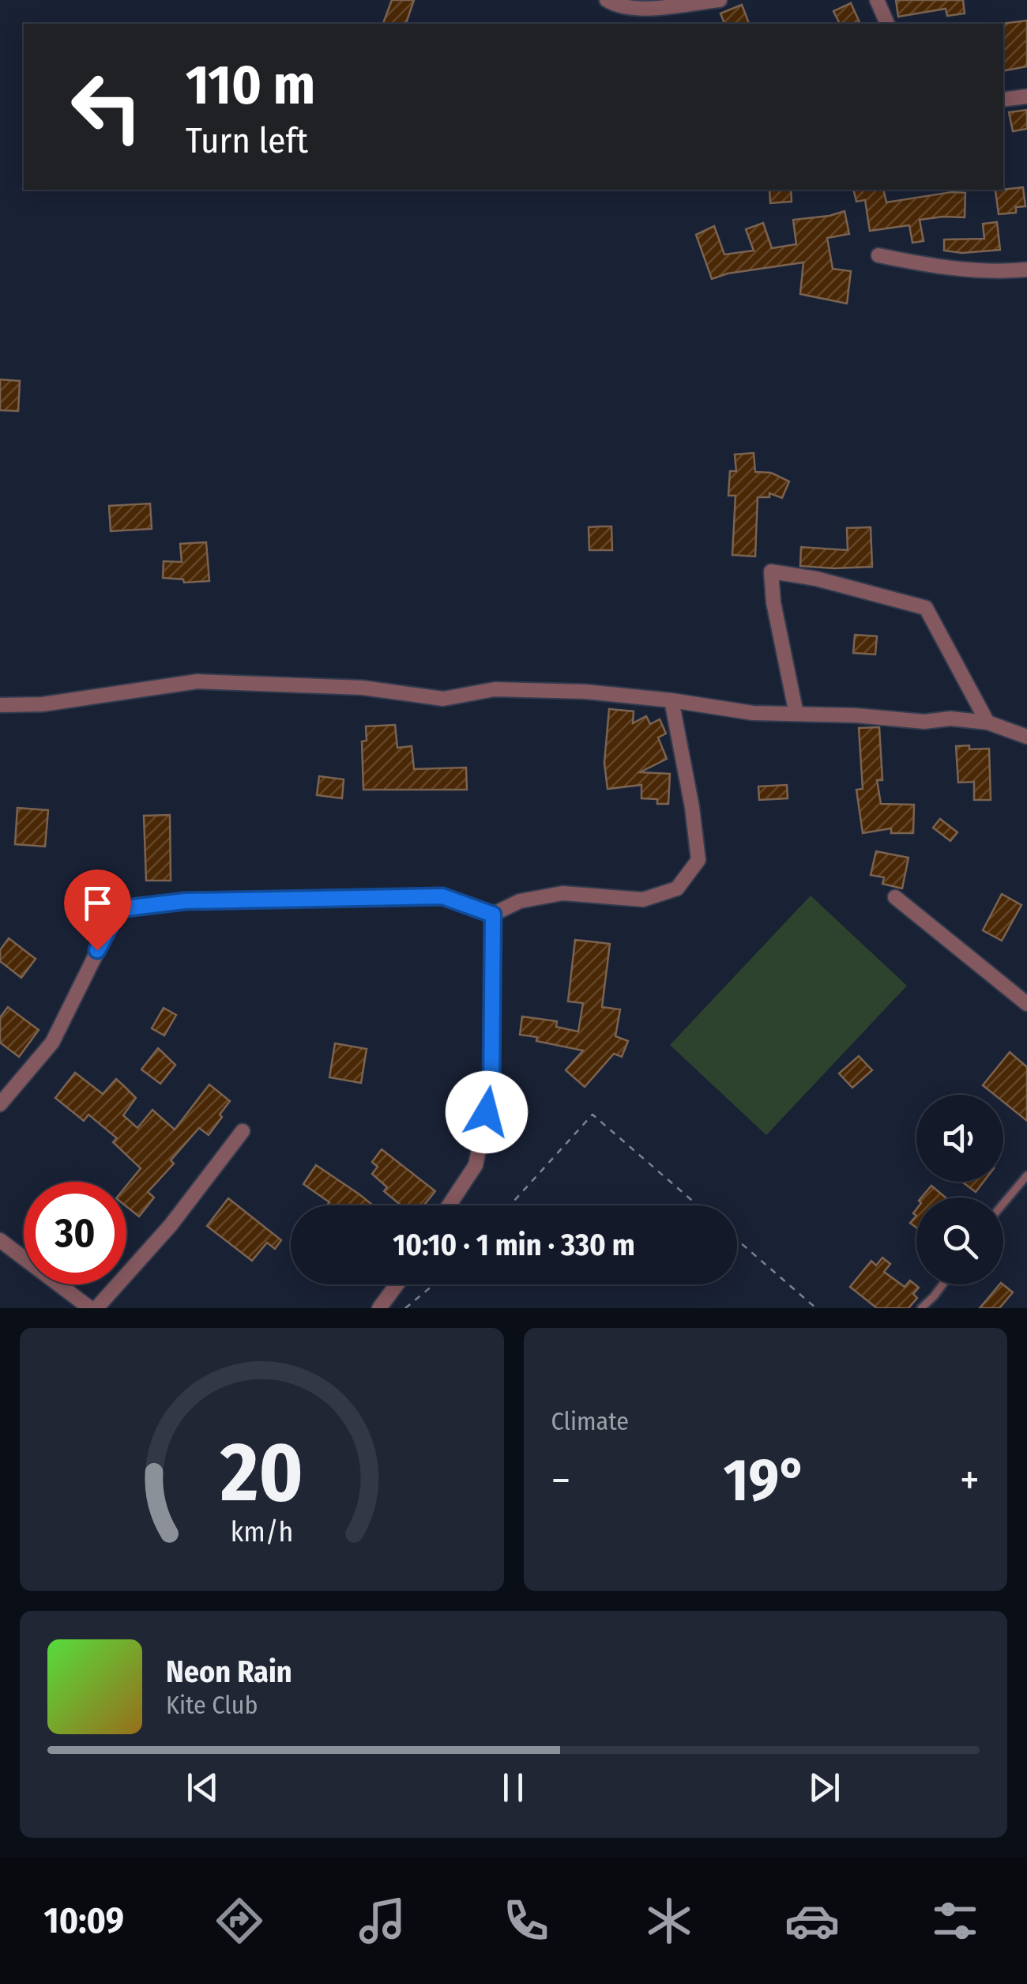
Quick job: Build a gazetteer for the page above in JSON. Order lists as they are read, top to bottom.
{
  "page": {
    "turn": ["110 m", "Turn left"],
    "limit": "30",
    "trip": "10:10 · 1 min · 330 m",
    "tile": "Climate",
    "heat": ["−", "19°", "+"],
    "song": ["Neon Rain", "Kite Club"],
    "tabs": "10:09",
    "gauge": ["20", "km/h"]
  }
}
